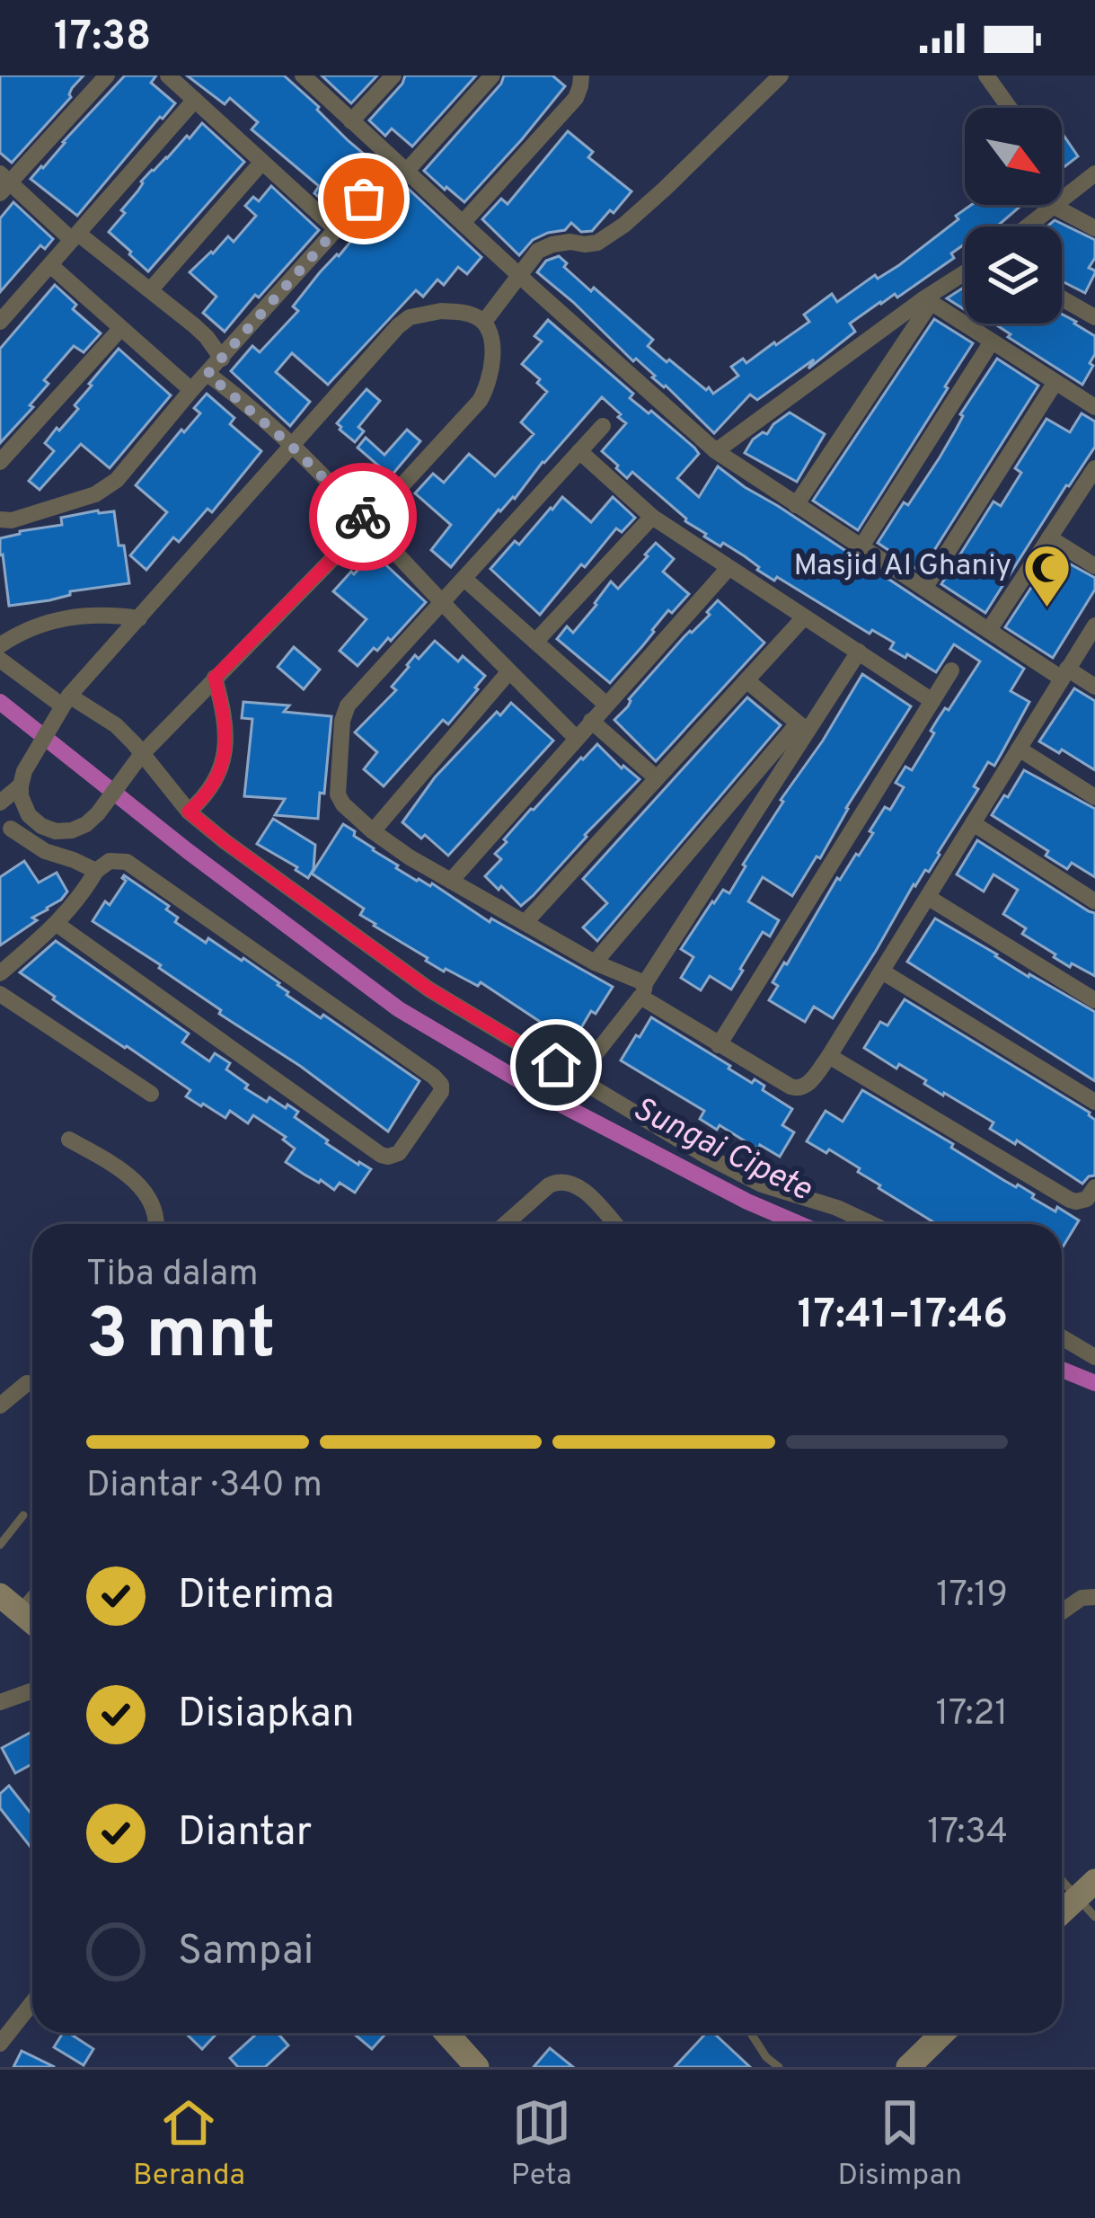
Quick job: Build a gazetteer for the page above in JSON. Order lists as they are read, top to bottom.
{
  "water": ["Sungai Cipete"],
  "places": {
    "mosque": ["Masjid Al Ghaniy"]
  },
  "north": "bottom right",
  "page": {
    "status": "17:38",
    "heading": ["3 mnt", "Tiba dalam", "17:41–17:46"],
    "bar": "Diantar · 340 m",
    "list": [
      ["Diterima", "17:19"],
      ["Disiapkan", "17:21"],
      ["Diantar", "17:34"],
      "Sampai"
    ],
    "tabs": ["Beranda", "Peta", "Disimpan"]
  }
}
